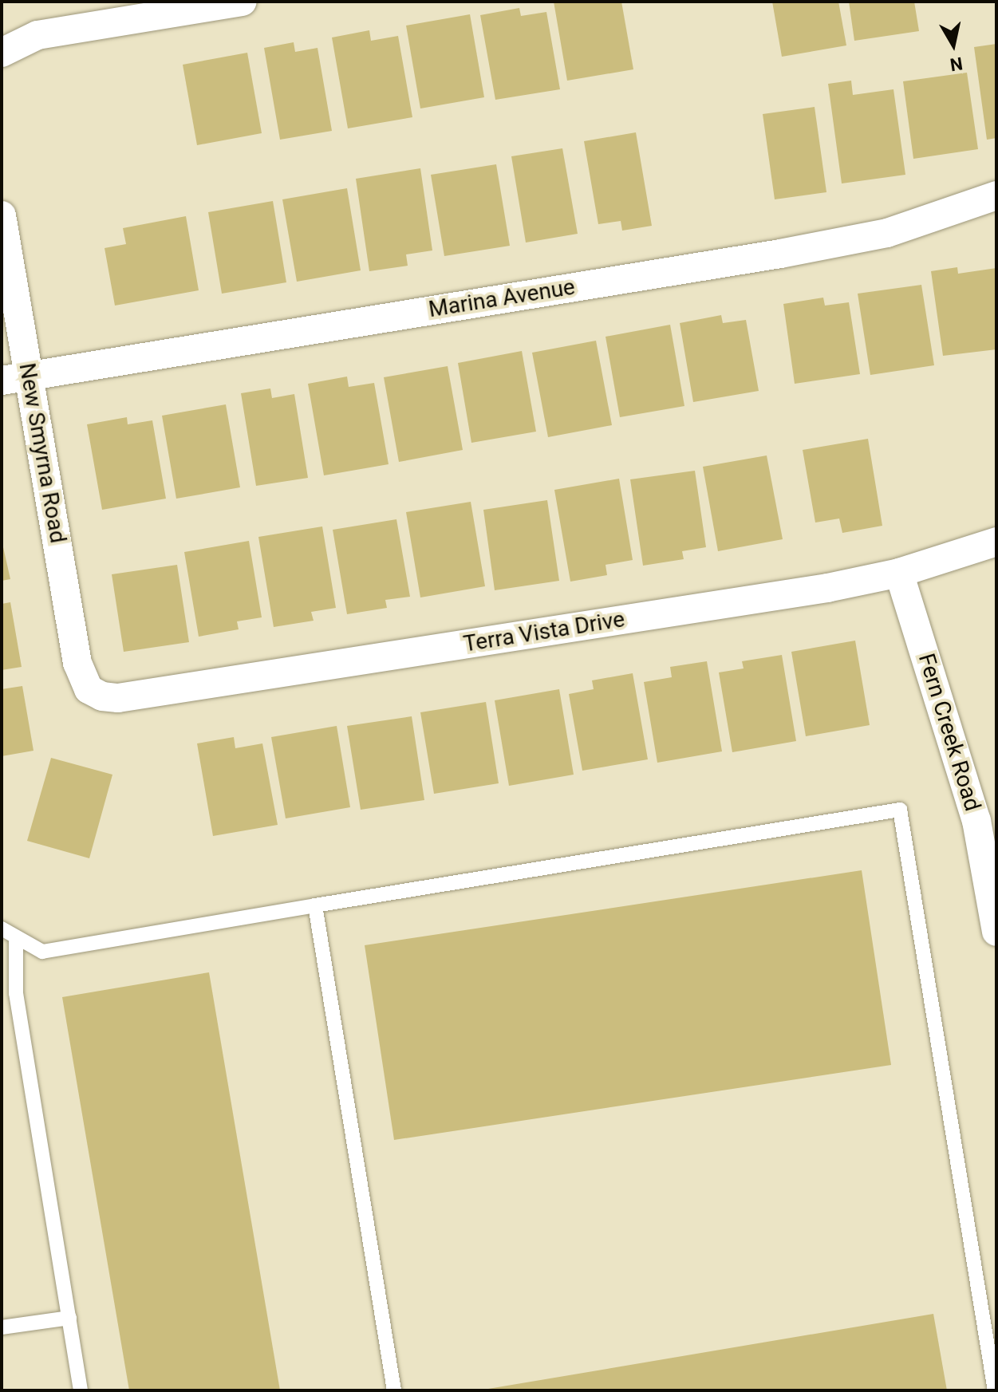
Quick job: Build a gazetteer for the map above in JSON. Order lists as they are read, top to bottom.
{
  "streets": {
    "street": [
      "Marina Avenue",
      "New Smyrna Road",
      "Terra Vista Drive",
      "Fern Creek Road"
    ]
  },
  "crossings": [
    ["Marina Avenue", "New Smyrna Road"],
    ["New Smyrna Road", "Terra Vista Drive"],
    ["Terra Vista Drive", "Fern Creek Road"]
  ],
  "north": "bottom"
}
